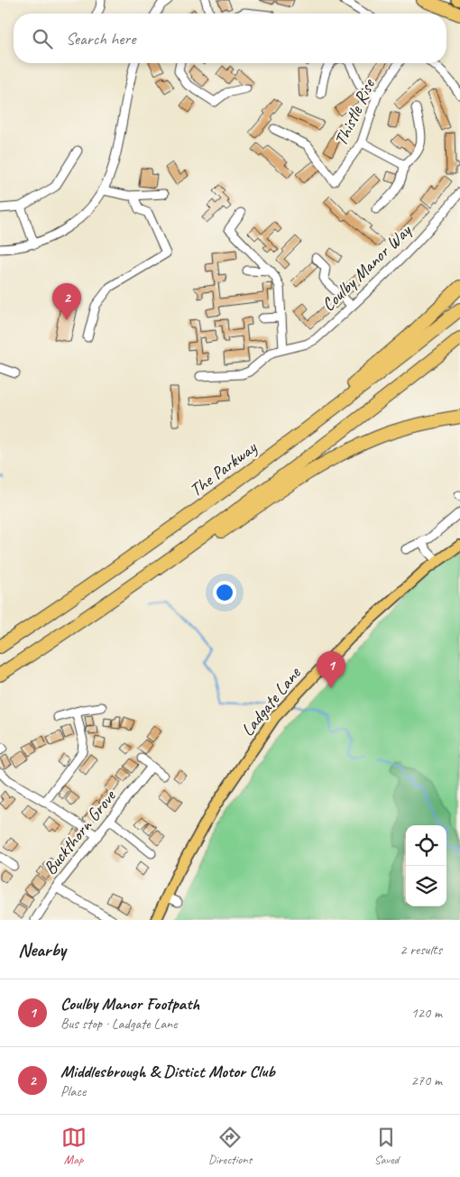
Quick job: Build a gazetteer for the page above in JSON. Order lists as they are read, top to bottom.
{
  "streets": {
    "highway": ["The Parkway"],
    "main road": ["Ladgate Lane"],
    "street": ["Thistle Rise", "Coulby Manor Way", "Buckthorn Grove"]
  },
  "page": {
    "search": "Search here",
    "pins": ["2", "1"],
    "heading": ["Nearby", "2 results"],
    "list": [
      {
        "mark": "1",
        "name": "Coulby Manor Footpath",
        "note": "Bus stop · Ladgate Lane",
        "value": "120 m"
      },
      {
        "mark": "2",
        "name": "Middlesbrough & Distict Motor Club",
        "note": "Place",
        "value": "270 m"
      }
    ],
    "nav": ["Map", "Directions", "Saved"]
  }
}
